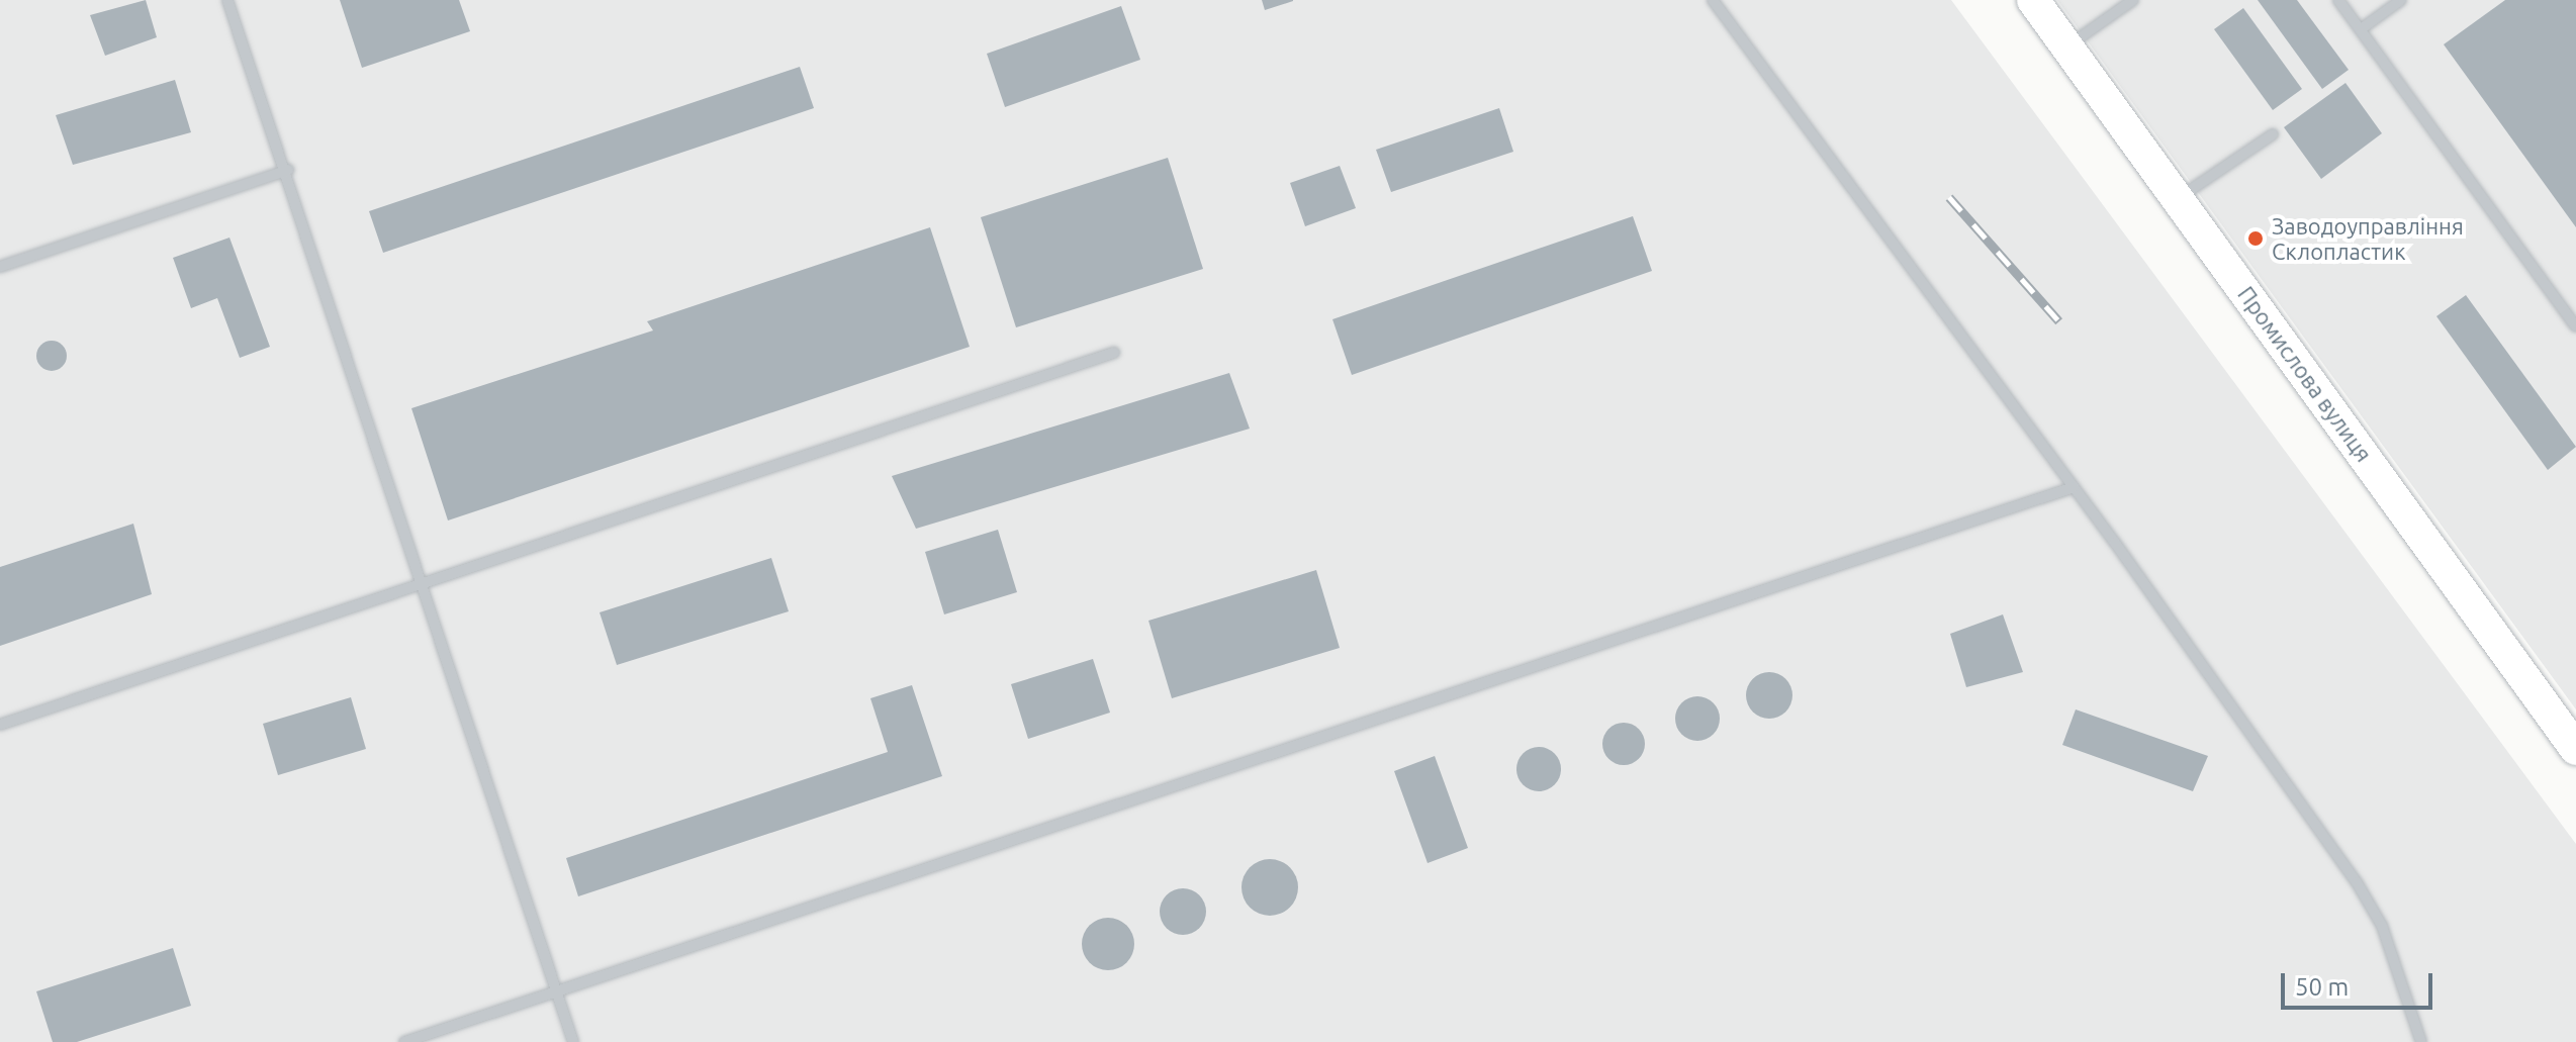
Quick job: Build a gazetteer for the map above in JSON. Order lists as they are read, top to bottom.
{
  "streets": {
    "main road": ["Промислова вулиця"]
  },
  "places": ["Заводоуправління Склопластик"],
  "scale_bar": "50 m"
}
